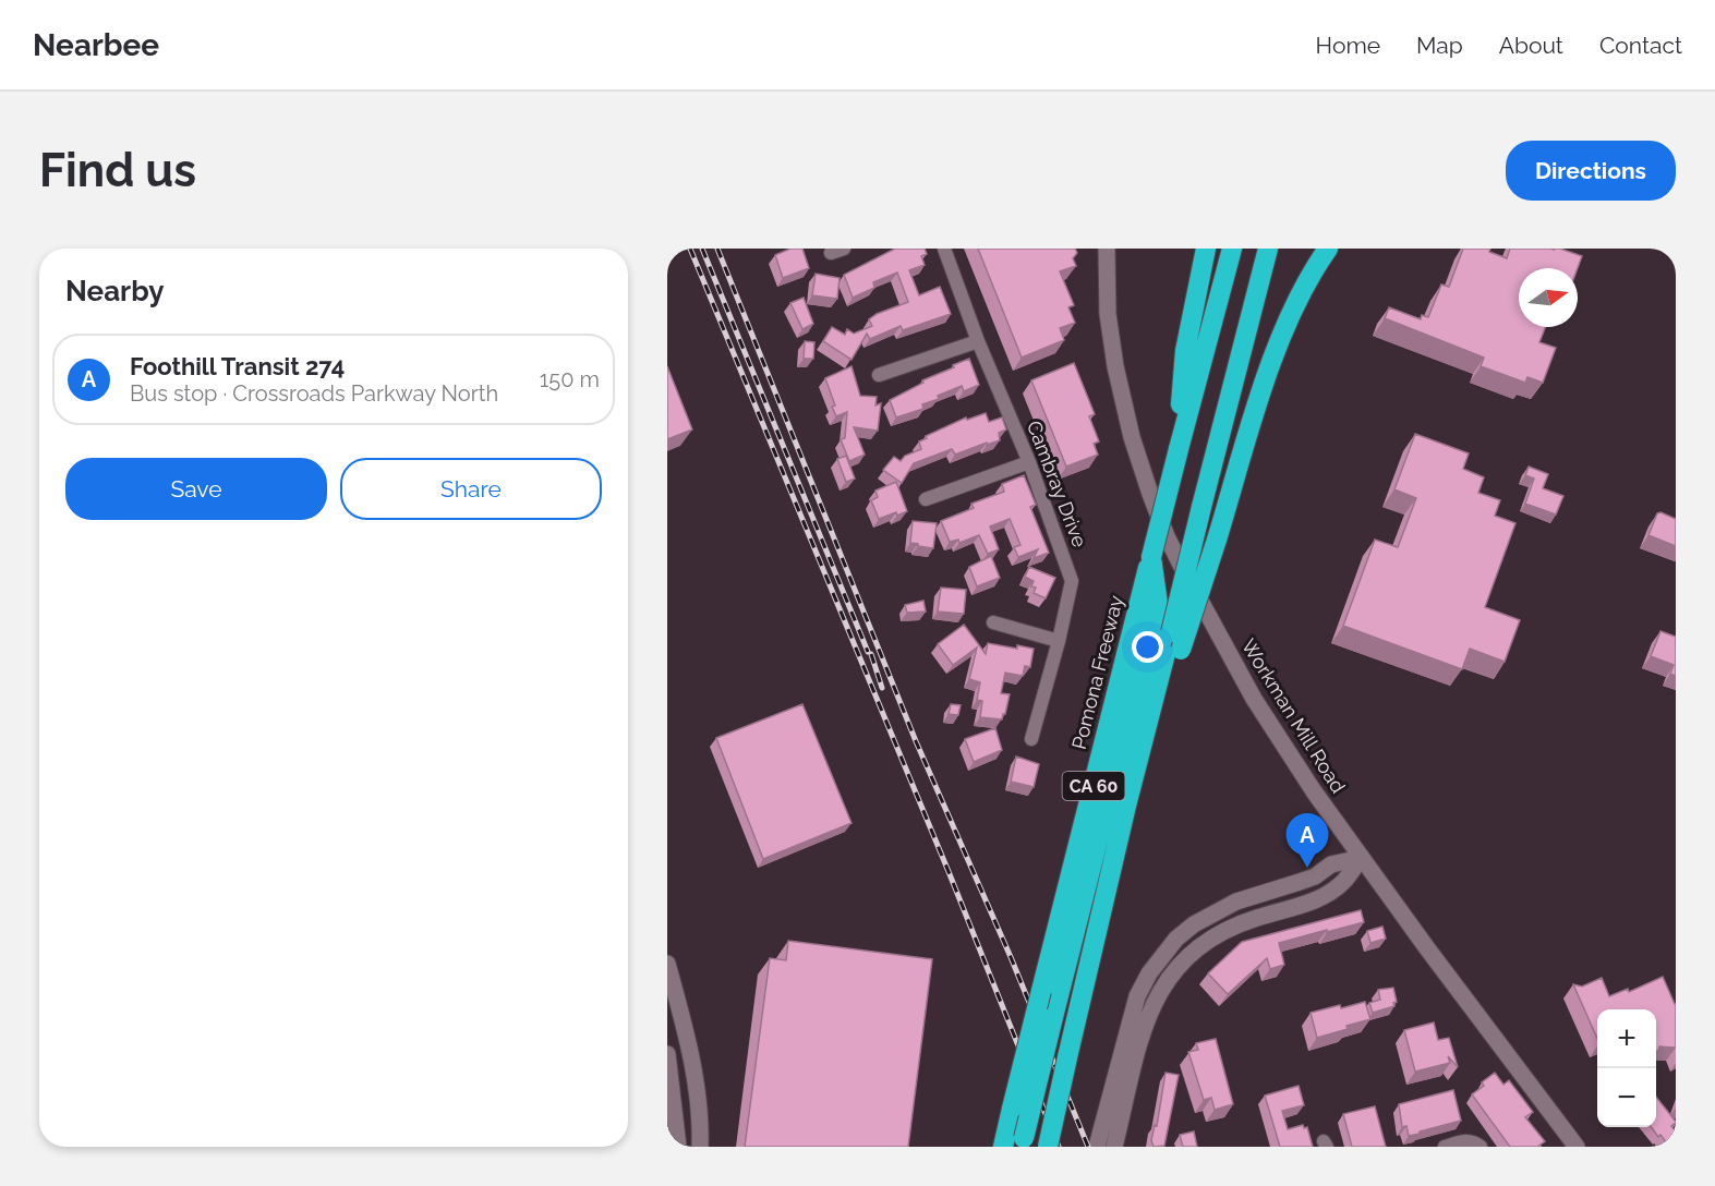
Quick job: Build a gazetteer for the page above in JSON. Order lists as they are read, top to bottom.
{
  "streets": {
    "highway": ["Pomona Freeway", "CA 60"],
    "street": ["Cambray Drive", "Workman Mill Road"]
  },
  "north": "right",
  "page": {
    "header": "Nearbee",
    "nav": [
      "Home",
      "Map",
      "About",
      "Contact"
    ],
    "buttons": [
      "Directions",
      ["Save", "Share"]
    ],
    "title": "Find us",
    "heading": "Nearby",
    "list": [
      {
        "mark": "A",
        "name": "Foothill Transit 274",
        "note": "Bus stop · Crossroads Parkway North",
        "value": "150 m"
      }
    ],
    "pins": "A",
    "map_buttons": ["+", "−"]
  }
}
